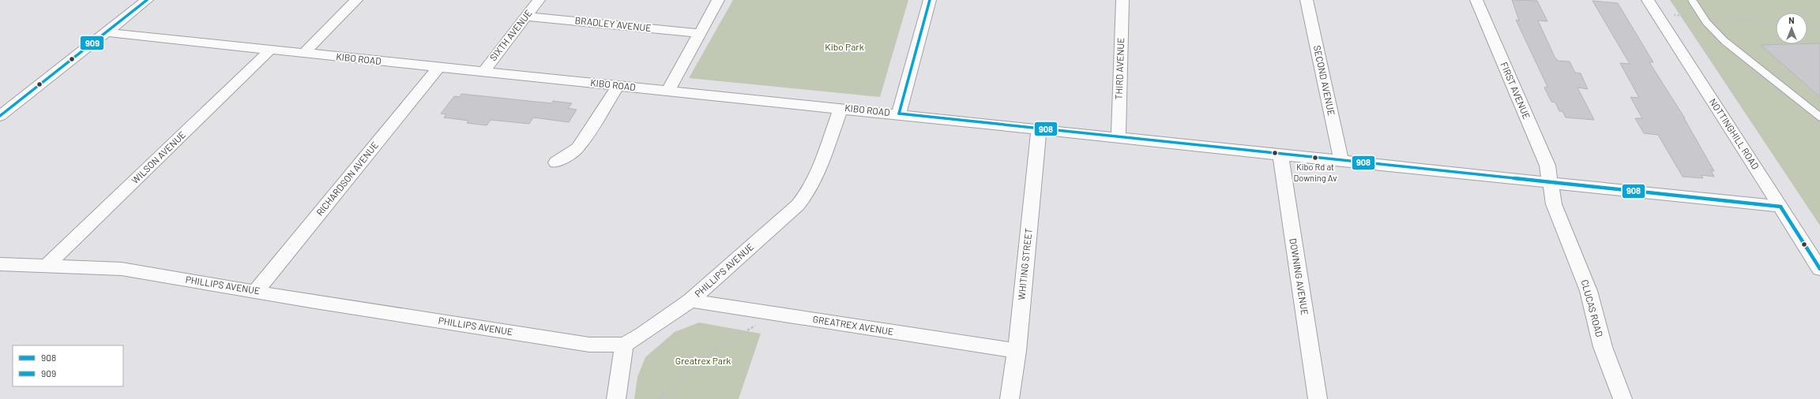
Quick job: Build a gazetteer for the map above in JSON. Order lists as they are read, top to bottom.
{
  "streets": {
    "street": [
      "BRADLEY AVENUE",
      "SIXTH AVENUE",
      "KIBO ROAD",
      "THIRD AVENUE",
      "SECOND AVENUE",
      "FIRST AVENUE",
      "NOTTINGHILL ROAD",
      "WILSON AVENUE",
      "RICHARDSON AVENUE",
      "WHITING STREET",
      "PHILLIPS AVENUE",
      "DOWNING AVENUE",
      "CLUCAS ROAD",
      "GREATREX AVENUE"
    ]
  },
  "crossings": [
    ["BRADLEY AVENUE", "SIXTH AVENUE"],
    ["SIXTH AVENUE", "KIBO ROAD"],
    ["KIBO ROAD", "THIRD AVENUE"],
    ["KIBO ROAD", "SECOND AVENUE"],
    ["KIBO ROAD", "FIRST AVENUE"],
    ["KIBO ROAD", "NOTTINGHILL ROAD"],
    ["KIBO ROAD", "WILSON AVENUE"],
    ["KIBO ROAD", "RICHARDSON AVENUE"],
    ["KIBO ROAD", "WHITING STREET"],
    ["KIBO ROAD", "PHILLIPS AVENUE"],
    ["KIBO ROAD", "DOWNING AVENUE"],
    ["KIBO ROAD", "CLUCAS ROAD"],
    ["FIRST AVENUE", "CLUCAS ROAD"],
    ["WILSON AVENUE", "PHILLIPS AVENUE"],
    ["RICHARDSON AVENUE", "PHILLIPS AVENUE"],
    ["WHITING STREET", "GREATREX AVENUE"],
    ["PHILLIPS AVENUE", "GREATREX AVENUE"]
  ],
  "parks": ["Kibo Park", "Greatrex Park"],
  "places": ["Kibo Rd at Downing Av"],
  "lines": ["transit line 908", "transit line 909"],
  "legend": ["908", "909"],
  "north": "top"
}
